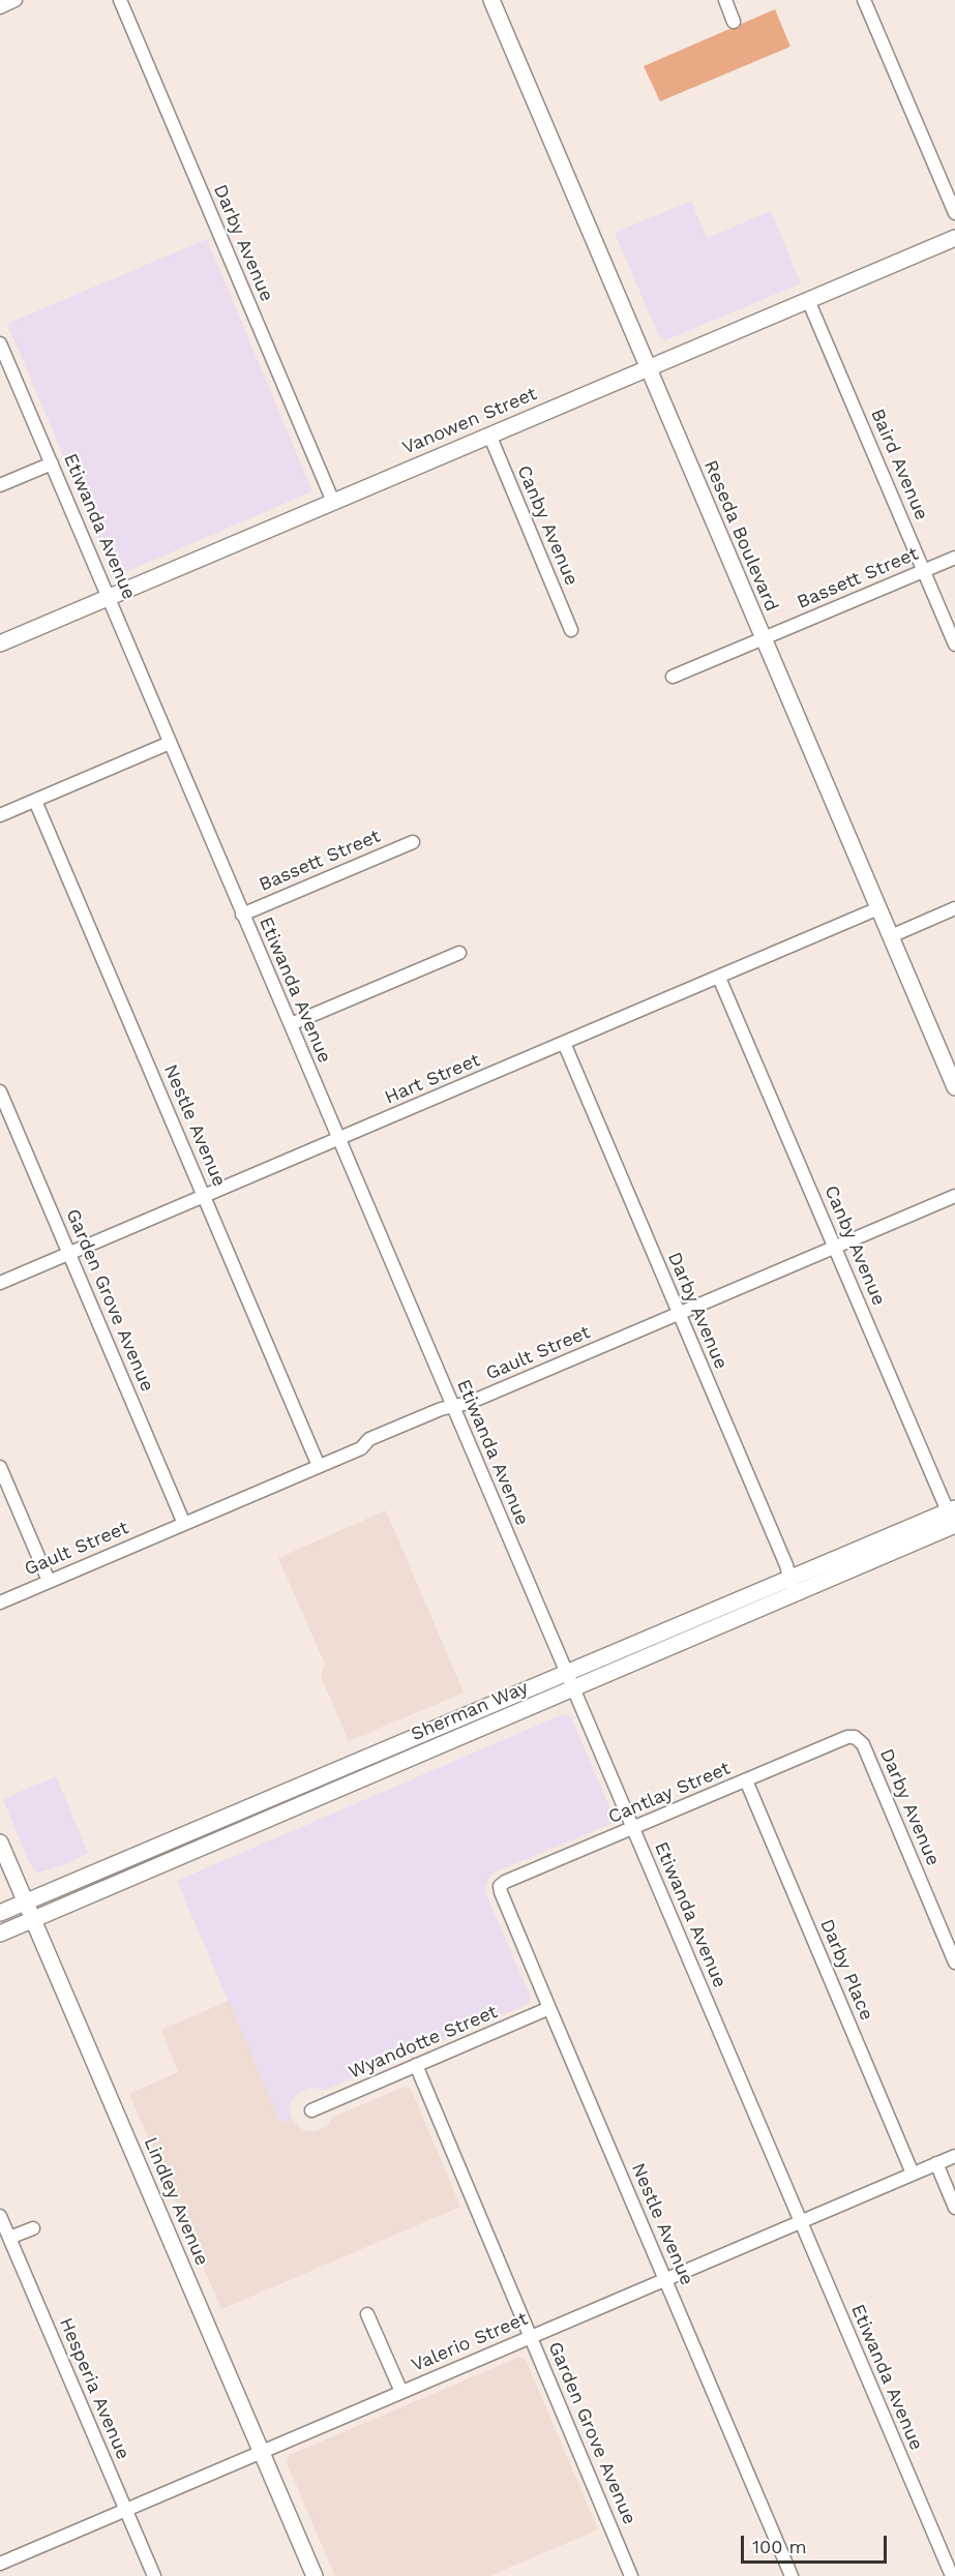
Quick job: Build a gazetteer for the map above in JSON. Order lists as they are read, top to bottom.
{
  "streets": {
    "main road": [
      "Vanowen Street",
      "Reseda Boulevard",
      "Sherman Way",
      "Lindley Avenue"
    ],
    "street": [
      "Darby Avenue",
      "Baird Avenue",
      "Canby Avenue",
      "Etiwanda Avenue",
      "Bassett Street",
      "Hart Street",
      "Nestle Avenue",
      "Garden Grove Avenue",
      "Gault Street",
      "Cantlay Street",
      "Darby Place",
      "Wyandotte Street",
      "Valerio Street",
      "Hesperia Avenue"
    ]
  },
  "crossings": [
    ["Darby Avenue", "Vanowen Street"],
    ["Darby Avenue", "Hart Street"],
    ["Darby Avenue", "Gault Street"],
    ["Darby Avenue", "Sherman Way"],
    ["Darby Avenue", "Cantlay Street"],
    ["Vanowen Street", "Baird Avenue"],
    ["Vanowen Street", "Canby Avenue"],
    ["Vanowen Street", "Etiwanda Avenue"],
    ["Vanowen Street", "Reseda Boulevard"],
    ["Baird Avenue", "Bassett Street"],
    ["Canby Avenue", "Hart Street"],
    ["Canby Avenue", "Gault Street"],
    ["Canby Avenue", "Sherman Way"],
    ["Etiwanda Avenue", "Bassett Street"],
    ["Etiwanda Avenue", "Hart Street"],
    ["Etiwanda Avenue", "Gault Street"],
    ["Etiwanda Avenue", "Sherman Way"],
    ["Etiwanda Avenue", "Cantlay Street"],
    ["Etiwanda Avenue", "Valerio Street"],
    ["Reseda Boulevard", "Bassett Street"],
    ["Reseda Boulevard", "Hart Street"],
    ["Hart Street", "Nestle Avenue"],
    ["Hart Street", "Garden Grove Avenue"],
    ["Nestle Avenue", "Gault Street"],
    ["Nestle Avenue", "Cantlay Street"],
    ["Nestle Avenue", "Wyandotte Street"],
    ["Nestle Avenue", "Valerio Street"],
    ["Garden Grove Avenue", "Gault Street"],
    ["Garden Grove Avenue", "Wyandotte Street"],
    ["Garden Grove Avenue", "Valerio Street"],
    ["Sherman Way", "Lindley Avenue"],
    ["Cantlay Street", "Darby Place"],
    ["Darby Place", "Valerio Street"],
    ["Lindley Avenue", "Valerio Street"],
    ["Valerio Street", "Hesperia Avenue"]
  ],
  "scale_bar": "100 m"
}
